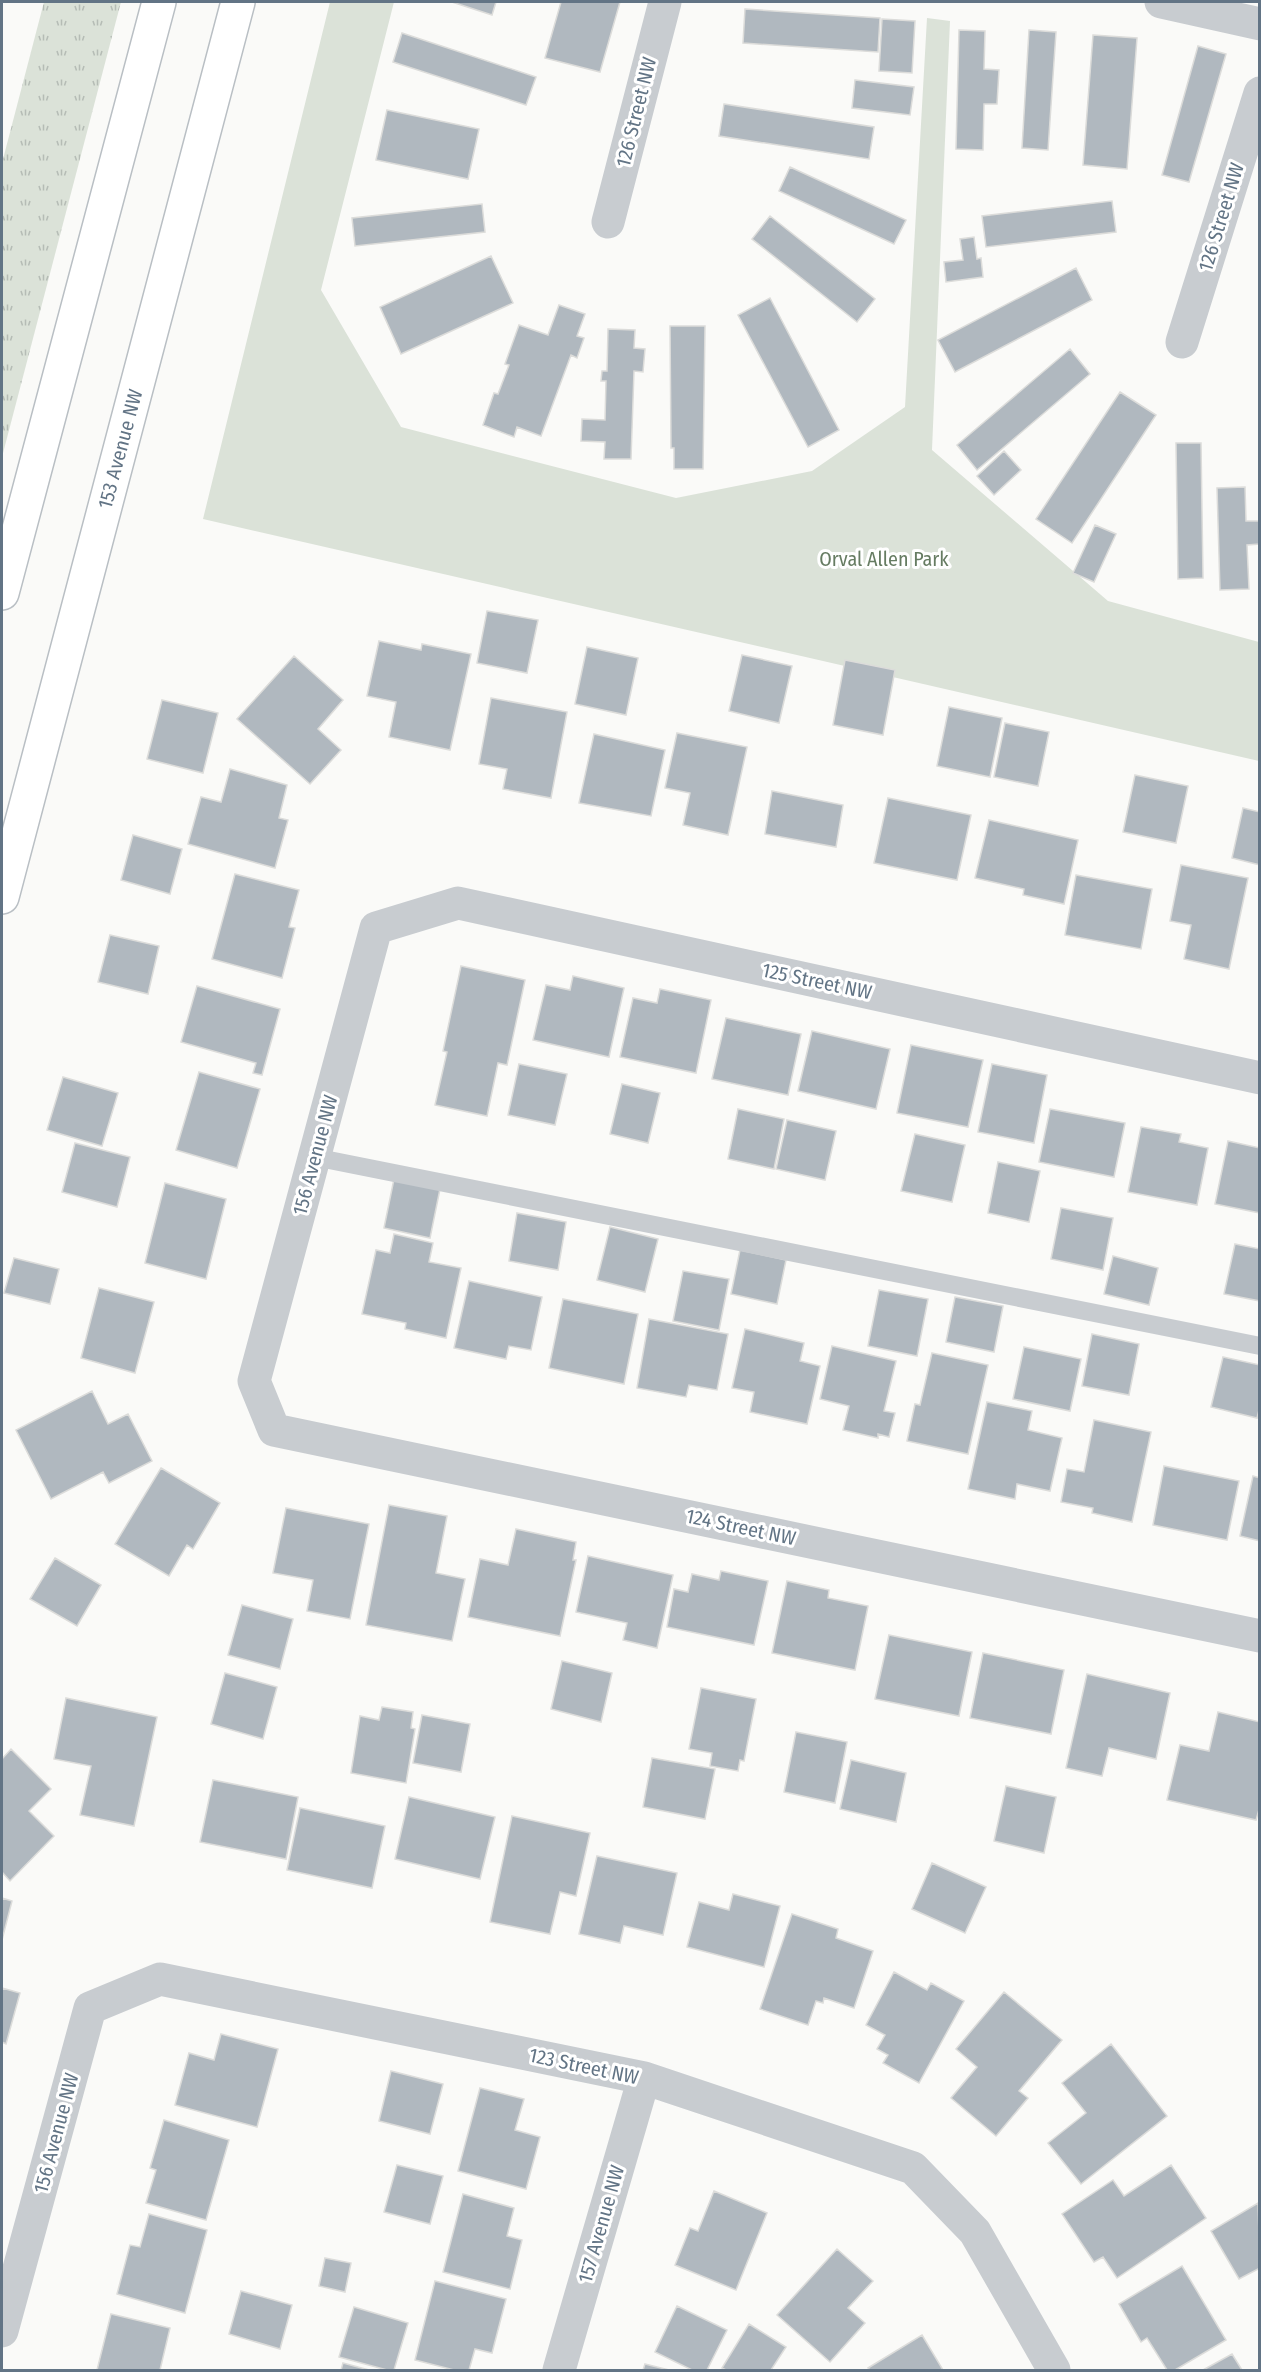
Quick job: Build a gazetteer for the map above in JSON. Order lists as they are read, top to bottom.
{
  "streets": {
    "main road": ["153 Avenue NW"],
    "street": [
      "126 Street NW",
      "125 Street NW",
      "156 Avenue NW",
      "124 Street NW",
      "123 Street NW",
      "157 Avenue NW"
    ]
  },
  "crossings": [
    ["125 Street NW", "156 Avenue NW"],
    ["156 Avenue NW", "124 Street NW"],
    ["156 Avenue NW", "123 Street NW"],
    ["123 Street NW", "157 Avenue NW"]
  ],
  "parks": ["Orval Allen Park"]
}
